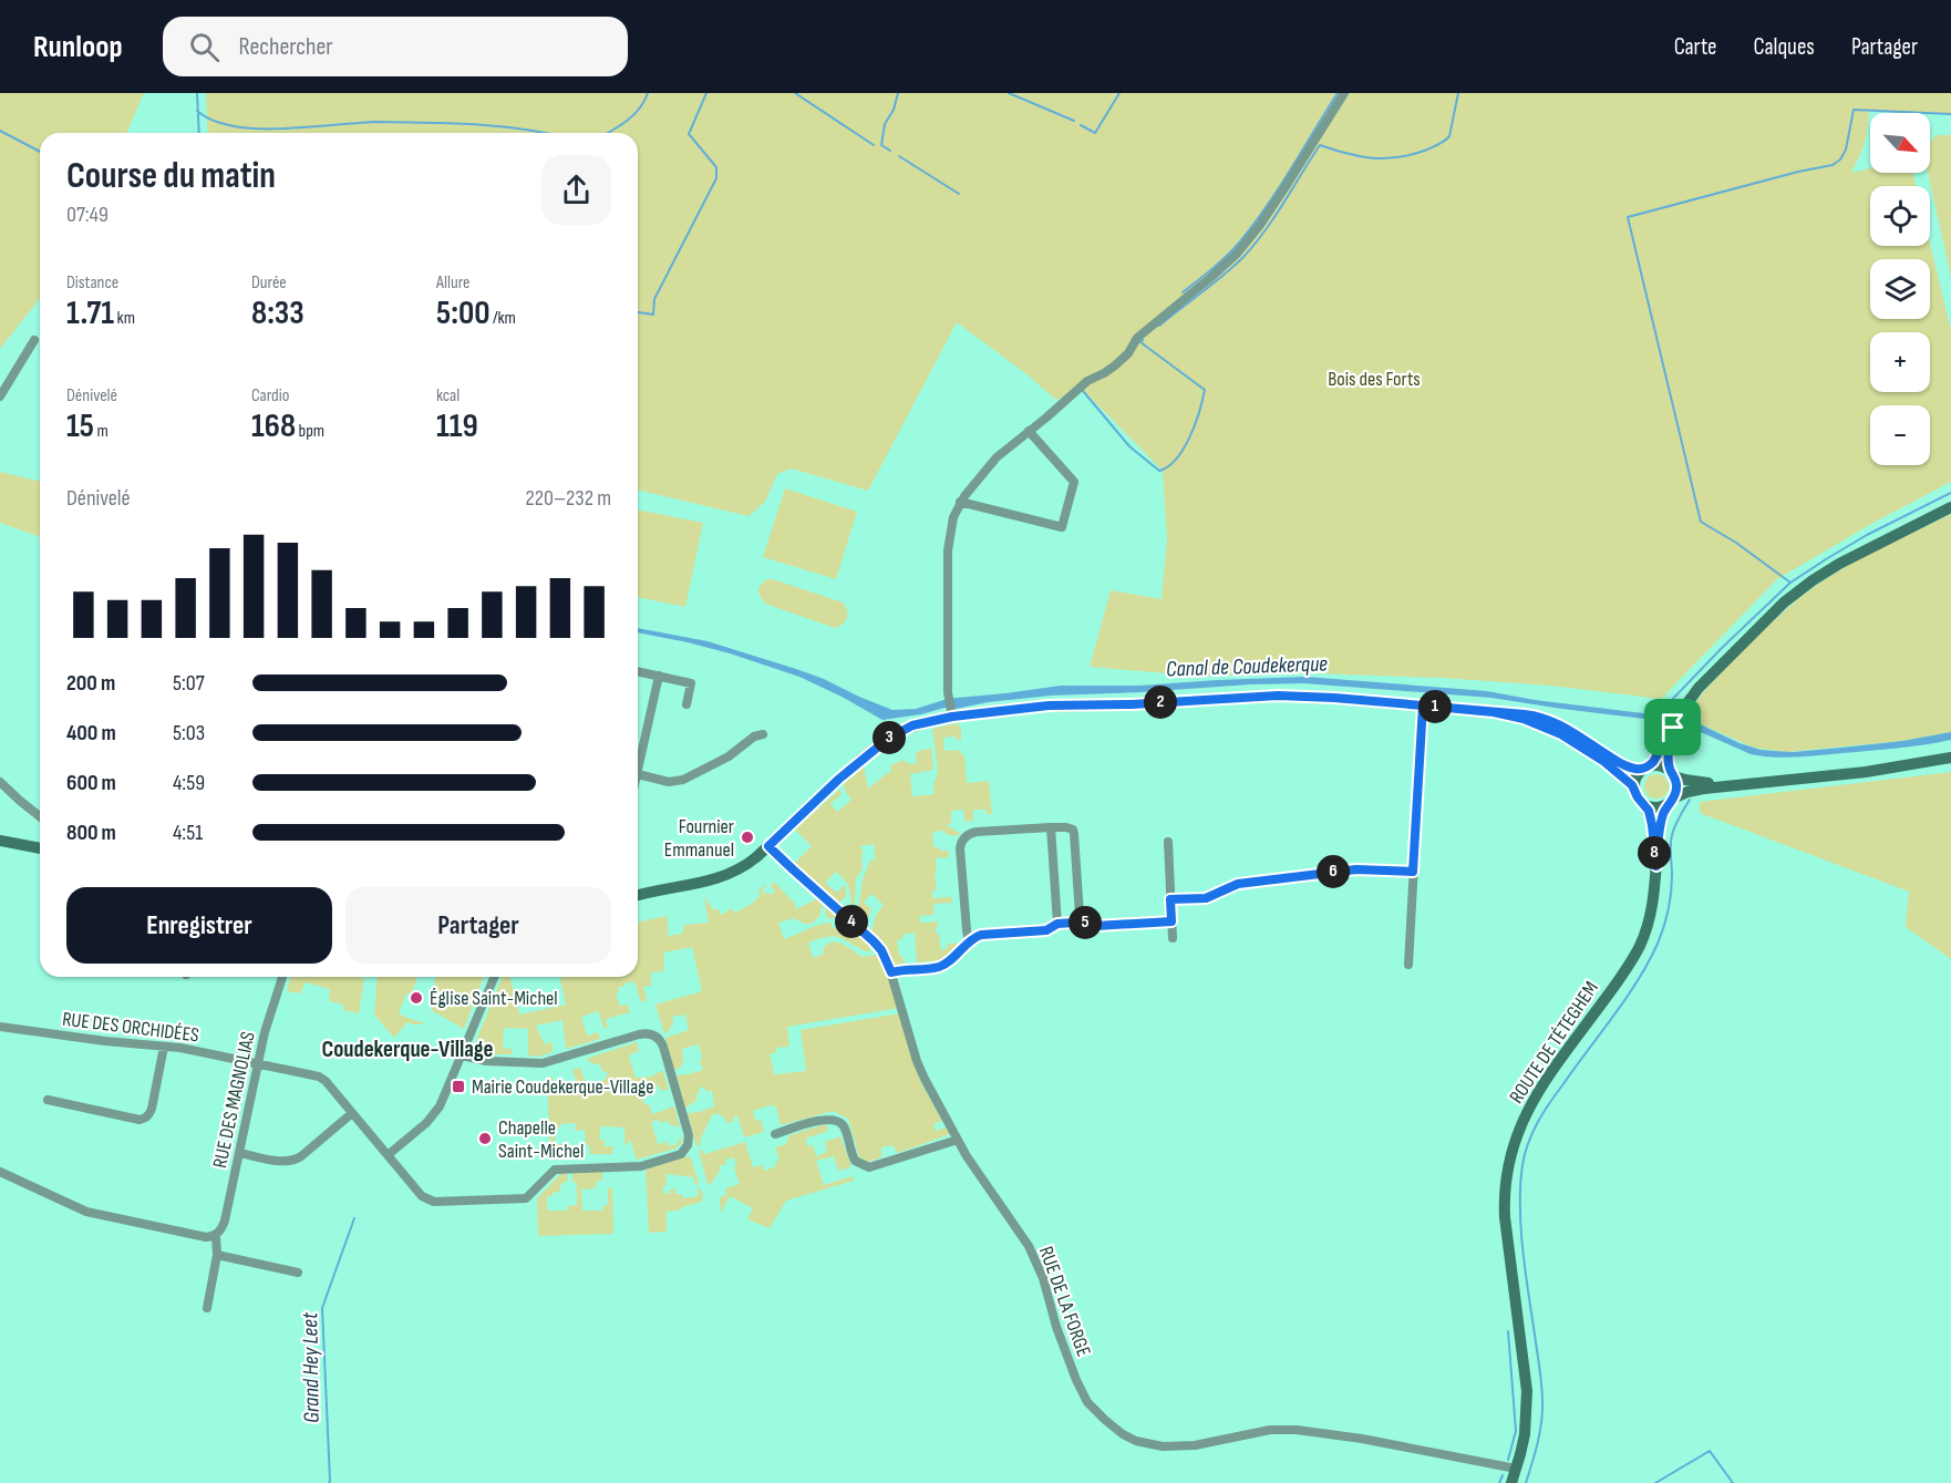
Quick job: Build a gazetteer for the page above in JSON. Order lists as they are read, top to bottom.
{
  "streets": {
    "street": [
      "RUE DES ORCHIDÉES",
      "ROUTE DE TÉTEGHEM",
      "RUE DES MAGNOLIAS",
      "RUE DE LA FORGE"
    ]
  },
  "crossings": [
    ["RUE DES ORCHIDÉES", "RUE DES MAGNOLIAS"],
    ["ROUTE DE TÉTEGHEM", "RUE DE LA FORGE"]
  ],
  "districts": ["Coudekerque-Village"],
  "water": ["Canal de Coudekerque", "Grand Hey Leet"],
  "parks": ["Bois des Forts"],
  "places": {
    "other": ["Fournier Emmanuel", "Église Saint-Michel", "Chapelle Saint-Michel"],
    "transit": ["Mairie Coudekerque-Village"]
  },
  "north": "bottom right",
  "page": {
    "header": "Runloop",
    "search": "Rechercher",
    "nav": ["Carte", "Calques", "Partager"],
    "map_buttons": ["+", "−"],
    "heading": ["Course du matin", "07:49"],
    "stats": [
      ["Distance", "1.71 km"],
      ["Durée", "8:33"],
      ["Allure", "5:00 /km"],
      ["Dénivelé", "15 m"],
      ["Cardio", "168 bpm"],
      ["kcal", "119"]
    ],
    "chart": ["Dénivelé", "220–232 m"],
    "list": [
      {
        "name": "200 m",
        "note": "5:07"
      },
      {
        "name": "400 m",
        "note": "5:03"
      },
      {
        "name": "600 m",
        "note": "4:59"
      },
      {
        "name": "800 m",
        "note": "4:51"
      }
    ],
    "pins": [
      "2",
      "1",
      "3",
      "8",
      "6",
      "4",
      "5"
    ],
    "buttons": ["Enregistrer", "Partager"]
  }
}
